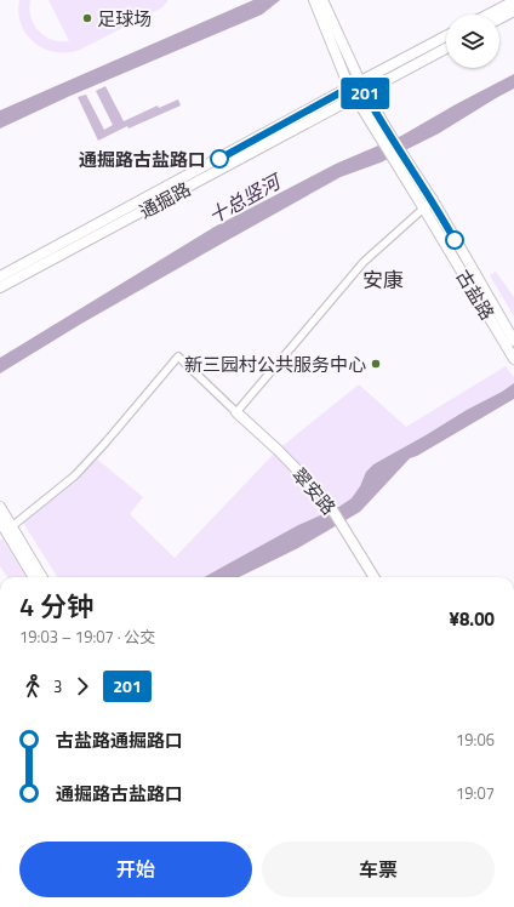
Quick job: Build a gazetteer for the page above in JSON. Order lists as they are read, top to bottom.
{
  "streets": {
    "main road": ["通掘路", "古盐路", "翠安路"]
  },
  "crossings": [
    ["通掘路", "古盐路"]
  ],
  "districts": ["安康"],
  "water": ["十总竖河"],
  "places": ["足球场", "通掘路古盐路口", "新三园村公共服务中心"],
  "lines": ["bus line 201"],
  "page": {
    "on_map": "201",
    "heading": ["4 分钟", "19:03 – 19:07 · 公交", "¥8.00"],
    "legs": ["3", "201"],
    "list": [
      {
        "name": "古盐路通掘路口",
        "value": "19:06"
      },
      {
        "name": "通掘路古盐路口",
        "value": "19:07"
      }
    ],
    "buttons": ["开始", "车票"]
  }
}
